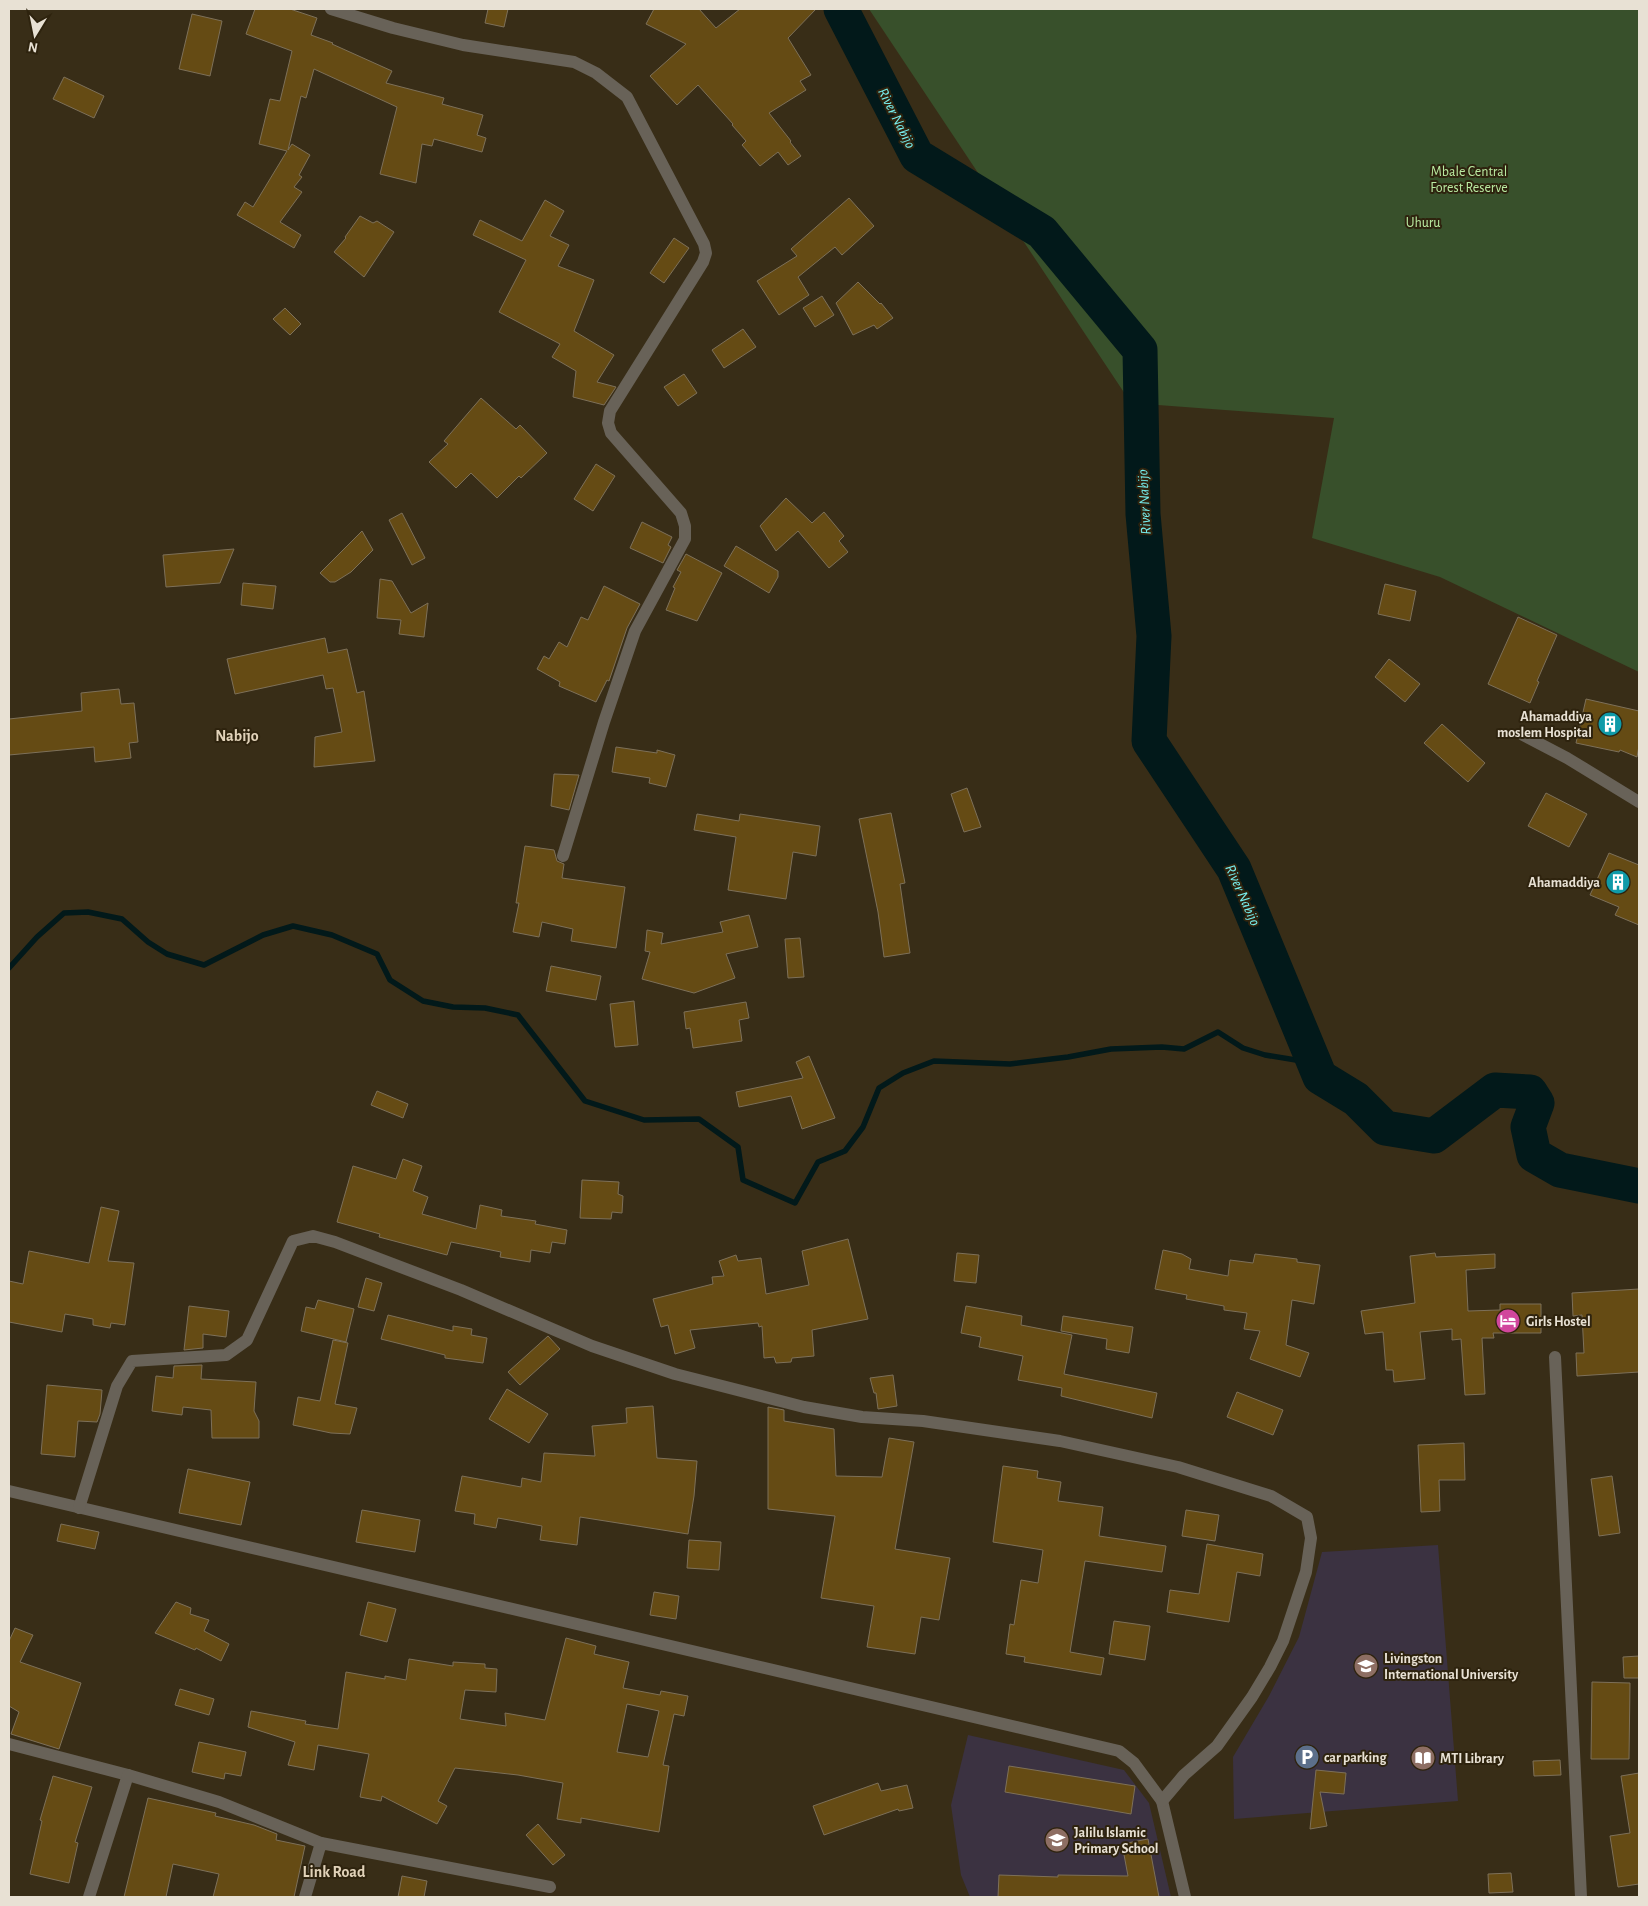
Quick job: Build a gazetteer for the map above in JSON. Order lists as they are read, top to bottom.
{
  "districts": ["Nabijo", "Link Road"],
  "water": ["River Nabijo"],
  "parks": ["Mbale Central Forest Reserve", "Uhuru"],
  "places": {
    "building": ["Ahamaddiya moslem Hospital", "Ahamaddiya"],
    "hotel": ["Girls Hostel"],
    "school or university": ["Livingston International University", "Jalilu Islamic Primary School"],
    "parking": ["car parking"],
    "library": ["MTI Library"]
  },
  "north": "bottom"
}
